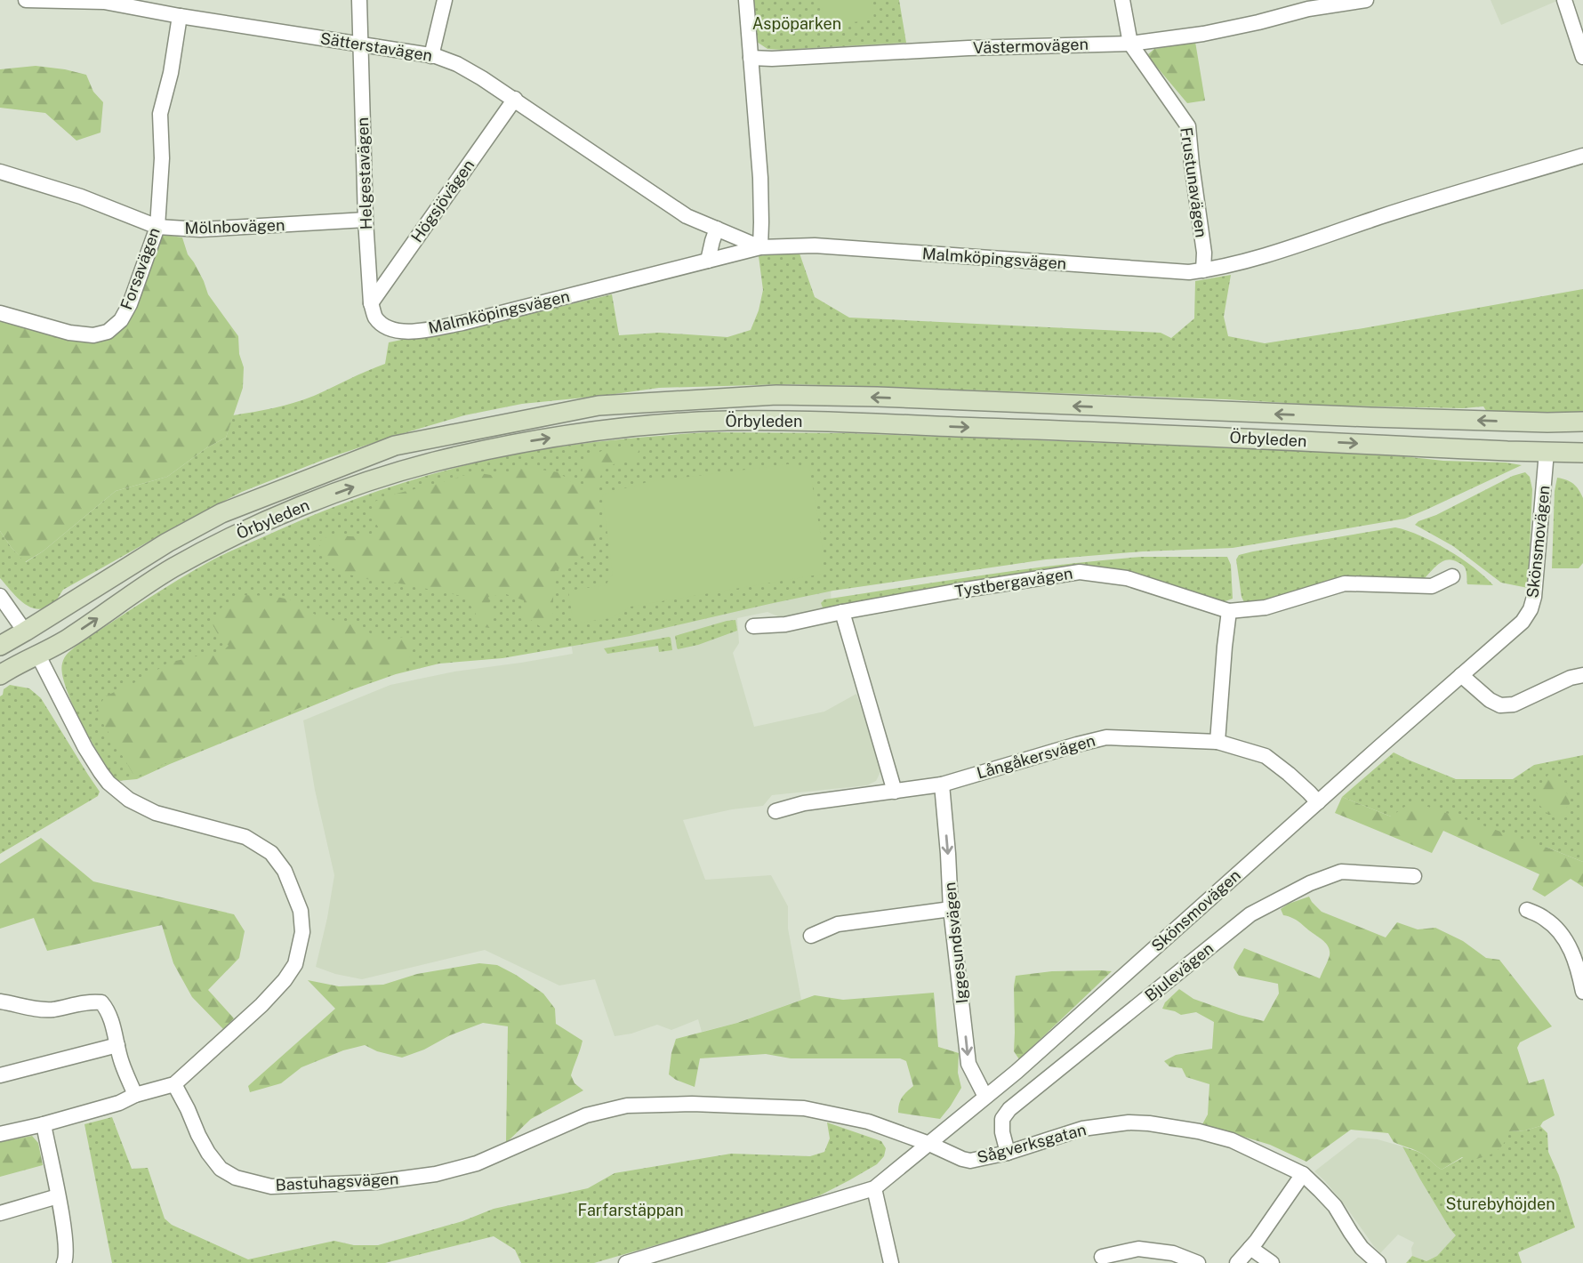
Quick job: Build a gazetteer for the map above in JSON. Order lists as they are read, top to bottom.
{
  "streets": {
    "main road": ["Örbyleden"],
    "street": [
      "Västermovägen",
      "Sätterstavägen",
      "Helgestavägen",
      "Frustunavägen",
      "Högsjövägen",
      "Mölnbovägen",
      "Malmköpingsvägen",
      "Forsavägen",
      "Skönsmovägen",
      "Tystbergavägen",
      "Långåkersvägen",
      "Iggesundsvägen",
      "Bjulevägen",
      "Sågverksgatan",
      "Bastuhagsvägen"
    ]
  },
  "crossings": [
    ["Västermovägen", "Frustunavägen"],
    ["Sätterstavägen", "Helgestavägen"],
    ["Sätterstavägen", "Högsjövägen"],
    ["Sätterstavägen", "Malmköpingsvägen"],
    ["Sätterstavägen", "Forsavägen"],
    ["Helgestavägen", "Högsjövägen"],
    ["Helgestavägen", "Mölnbovägen"],
    ["Helgestavägen", "Malmköpingsvägen"],
    ["Frustunavägen", "Malmköpingsvägen"],
    ["Mölnbovägen", "Forsavägen"],
    ["Örbyleden", "Skönsmovägen"],
    ["Skönsmovägen", "Långåkersvägen"],
    ["Skönsmovägen", "Iggesundsvägen"],
    ["Skönsmovägen", "Sågverksgatan"],
    ["Skönsmovägen", "Bastuhagsvägen"],
    ["Långåkersvägen", "Iggesundsvägen"],
    ["Bjulevägen", "Sågverksgatan"],
    ["Sågverksgatan", "Bastuhagsvägen"]
  ],
  "one_way": ["Iggesundsvägen"],
  "parks": ["Aspöparken", "Sturebyhöjden", "Farfarstäppan"]
}
